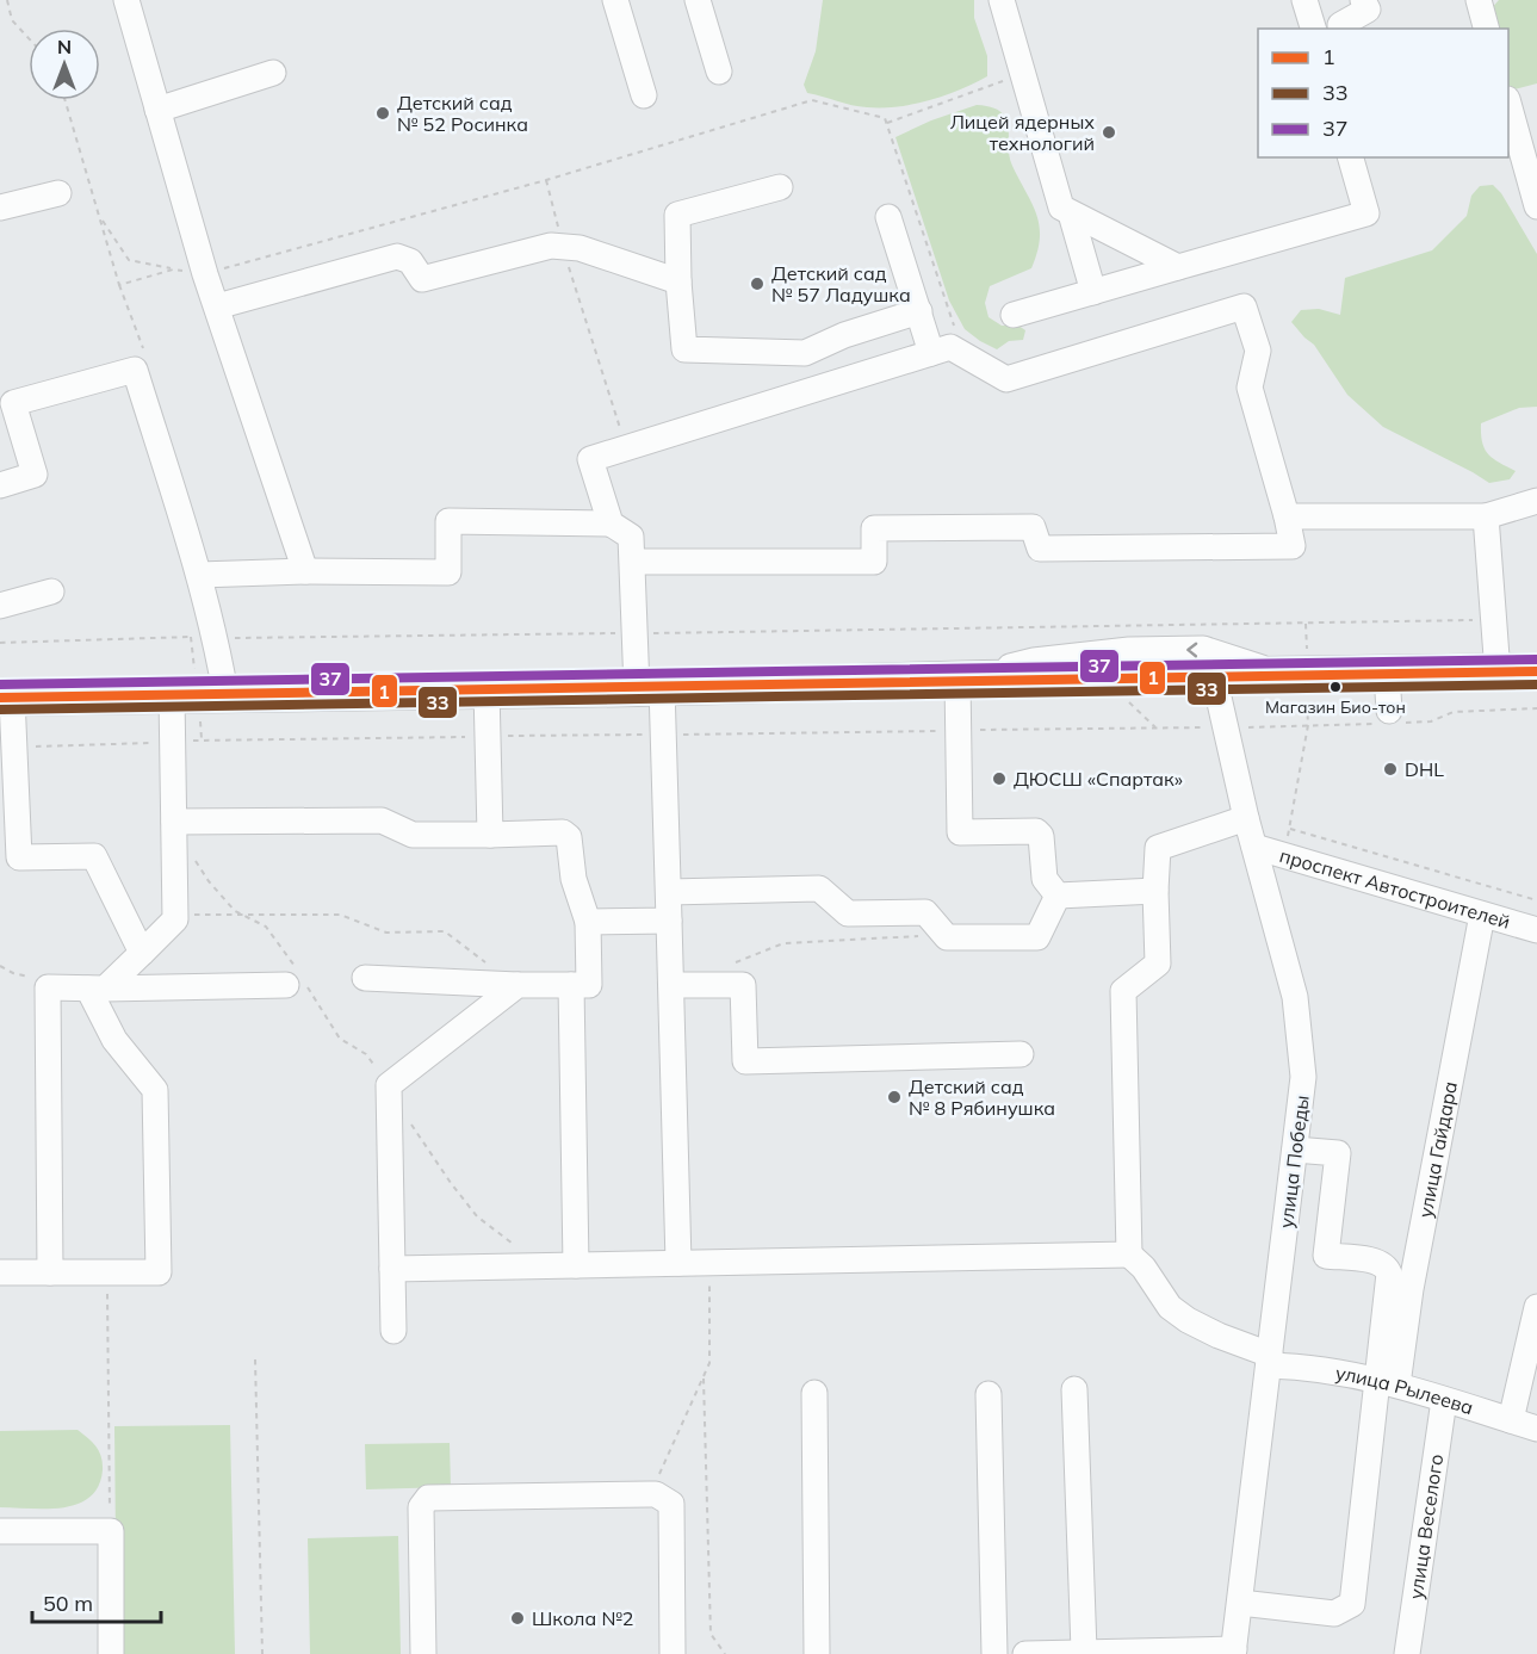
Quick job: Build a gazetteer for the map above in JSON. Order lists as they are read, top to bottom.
{
  "streets": {
    "street": [
      "проспект Автостроителей",
      "улица Гайдара",
      "улица Победы",
      "улица Рылеева",
      "улица Веселого"
    ]
  },
  "crossings": [
    ["проспект Автостроителей", "улица Гайдара"],
    ["проспект Автостроителей", "улица Победы"],
    ["улица Гайдара", "улица Рылеева"],
    ["улица Победы", "улица Рылеева"],
    ["улица Рылеева", "улица Веселого"]
  ],
  "places": [
    "Детский сад № 52 Росинка",
    "Лицей ядерных технологий",
    "Детский сад № 57 Ладушка",
    "Магазин Био-тон",
    "DHL",
    "ДЮСШ «Спартак»",
    "Детский сад № 8 Рябинушка",
    "Школа №2"
  ],
  "lines": ["transit line 37", "transit line 1", "transit line 33"],
  "legend": ["1", "33", "37"],
  "scale_bar": "50 m",
  "north": "top"
}
